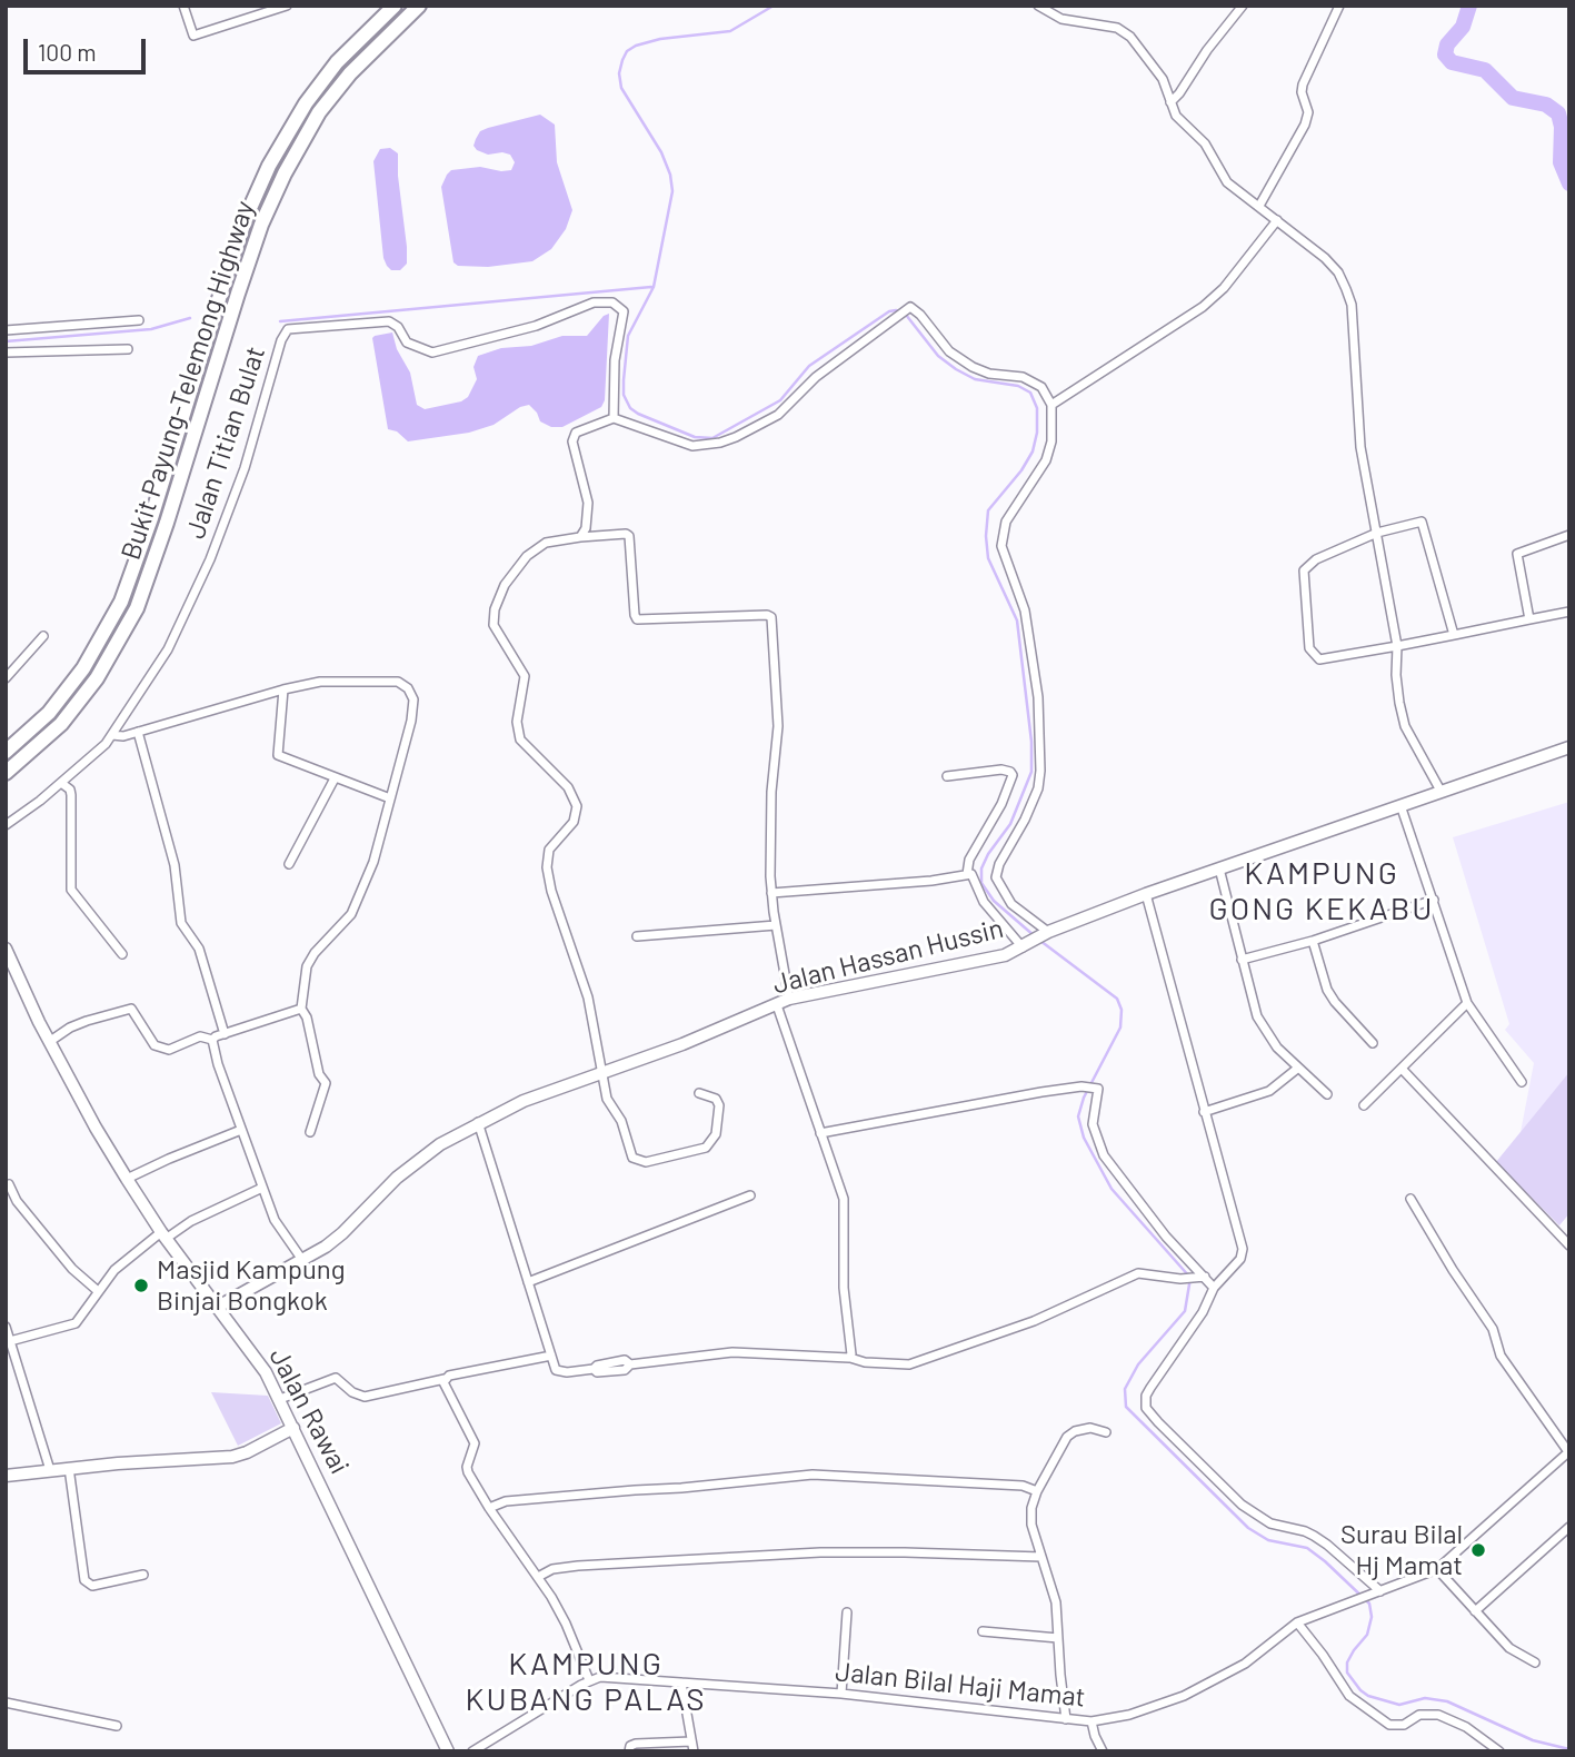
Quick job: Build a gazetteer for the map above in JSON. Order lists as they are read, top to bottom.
{
  "streets": {
    "highway": ["Bukit Payung-Telemong Highway"],
    "street": [
      "Jalan Titian Bulat",
      "Jalan Hassan Hussin",
      "Jalan Rawai",
      "Jalan Bilal Haji Mamat"
    ]
  },
  "crossings": [
    ["Jalan Hassan Hussin", "Jalan Rawai"]
  ],
  "districts": ["KAMPUNG GONG KEKABU", "KAMPUNG KUBANG PALAS"],
  "places": ["Masjid Kampung Binjai Bongkok", "Surau Bilal Hj Mamat"],
  "scale_bar": "100 m"
}
